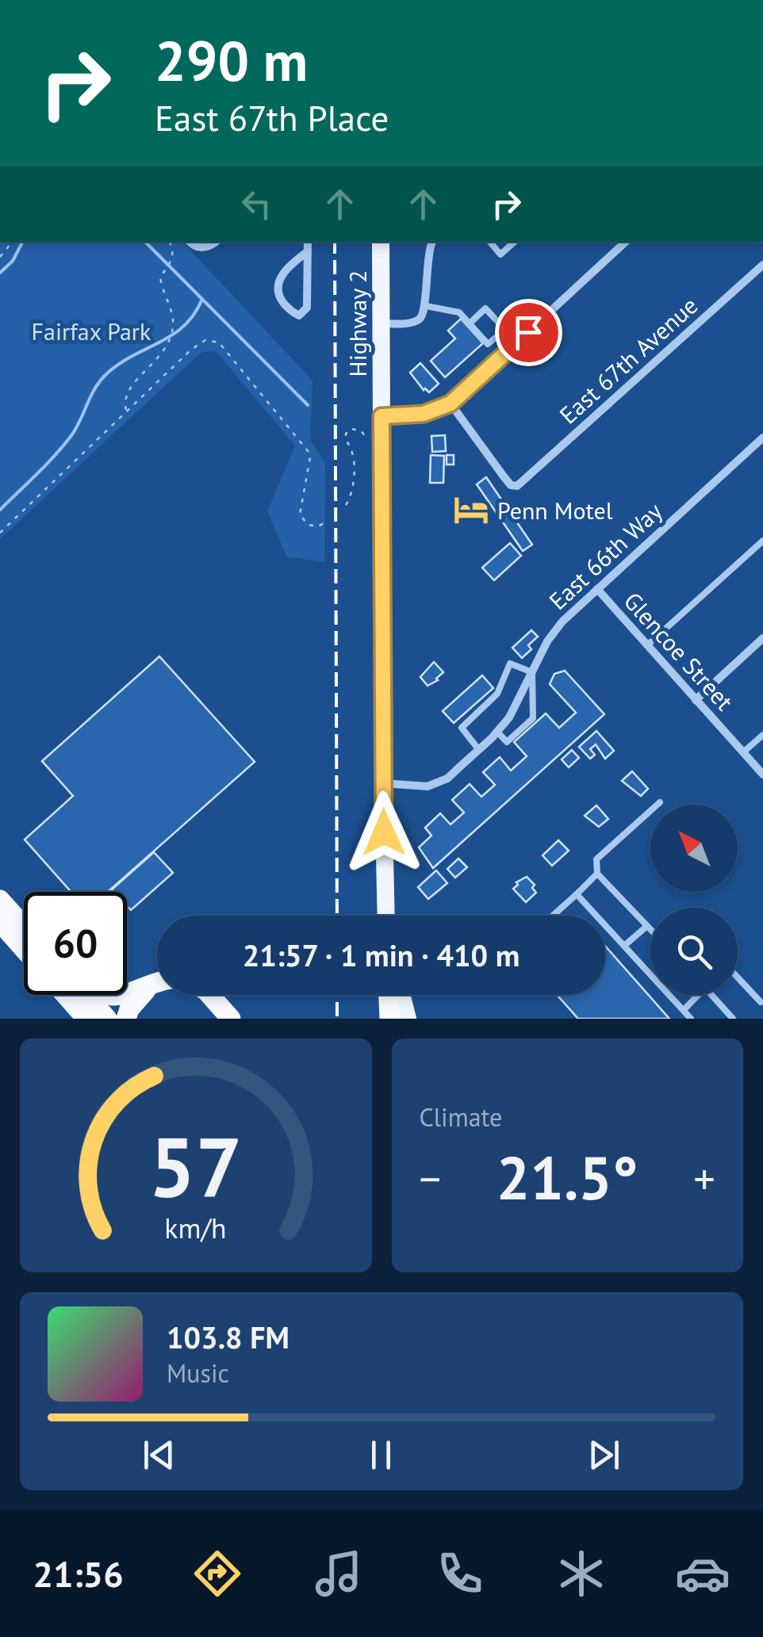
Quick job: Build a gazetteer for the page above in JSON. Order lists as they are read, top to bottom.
{
  "streets": {
    "main road": ["Highway 2"],
    "street": ["East 67th Avenue", "East 66th Way", "Glencoe Street"]
  },
  "crossings": [
    ["Highway 2", "East 66th Way"],
    ["East 66th Way", "Glencoe Street"]
  ],
  "parks": ["Fairfax Park"],
  "places": {
    "hotel": ["Penn Motel"]
  },
  "north": "top left",
  "page": {
    "turn": ["290 m", "East 67th Place"],
    "limit": "60",
    "trip": "21:57 · 1 min · 410 m",
    "tile": "Climate",
    "heat": ["−", "21.5°", "+"],
    "song": ["103.8 FM", "Music"],
    "tabs": "21:56",
    "gauge": ["57", "km/h"]
  }
}
